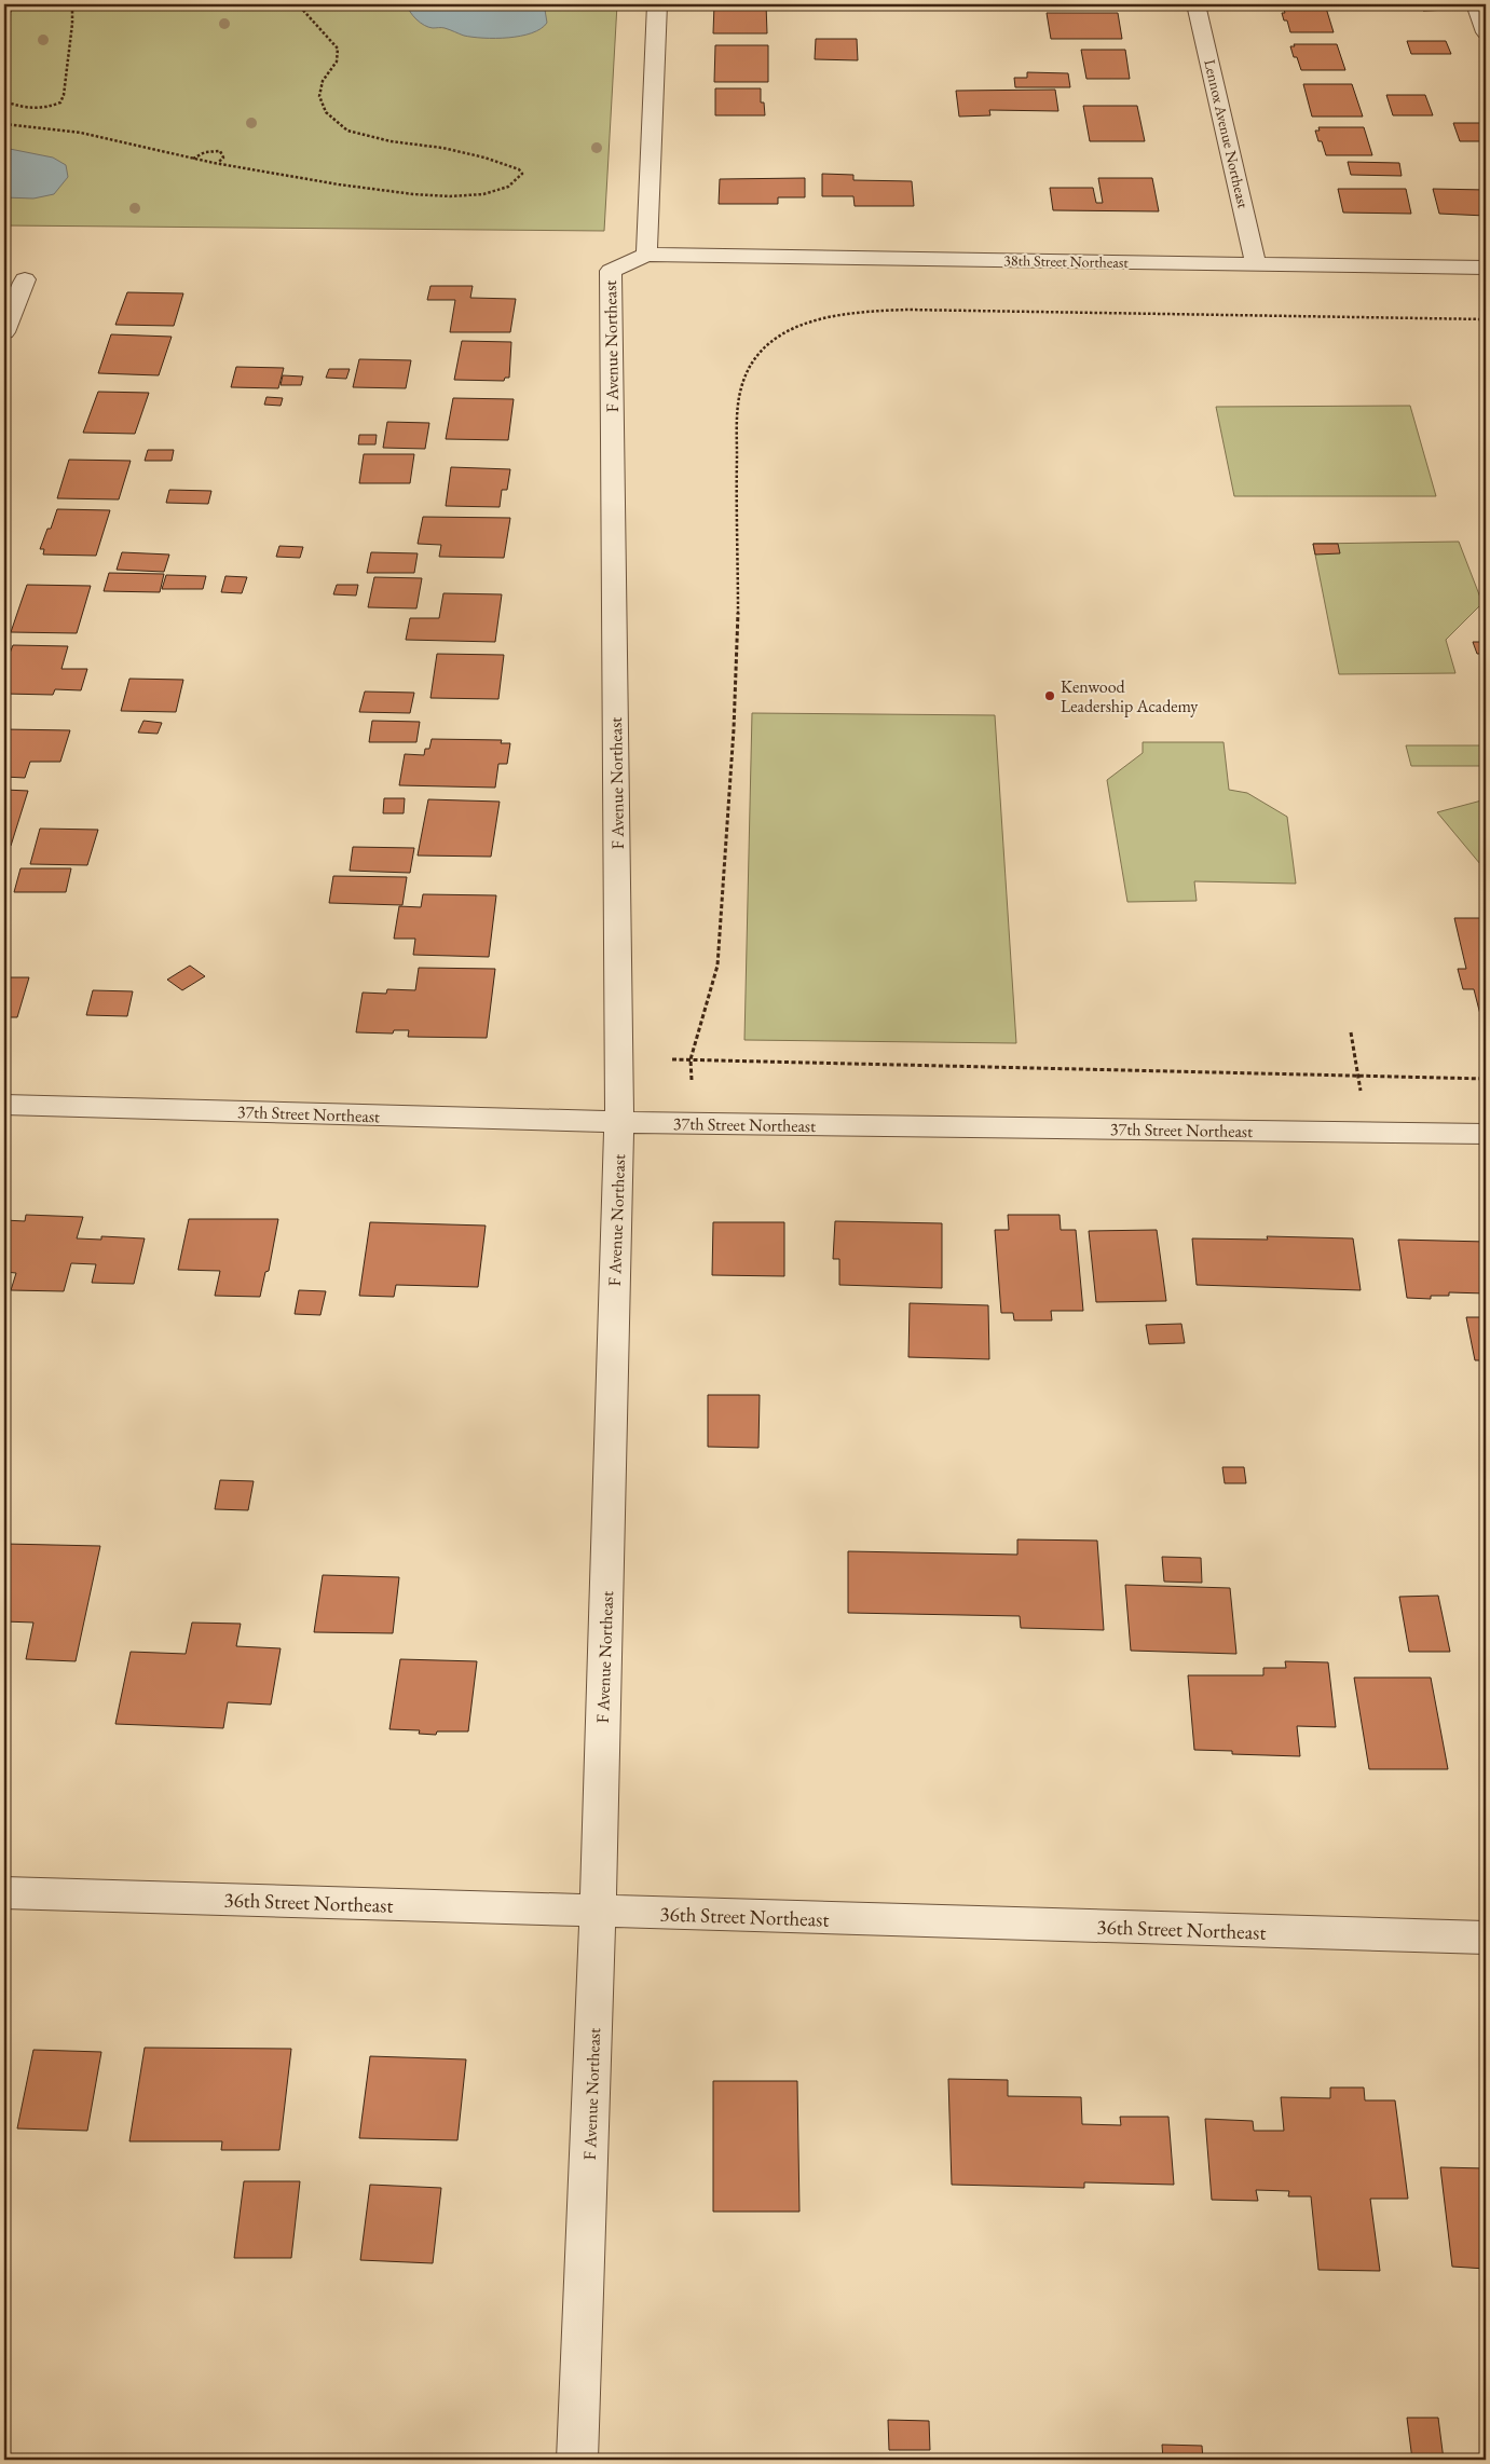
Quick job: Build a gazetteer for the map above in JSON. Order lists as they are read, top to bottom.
{
  "streets": {
    "street": [
      "Lennox Avenue Northeast",
      "38th Street Northeast",
      "F Avenue Northeast",
      "37th Street Northeast",
      "36th Street Northeast"
    ]
  },
  "crossings": [
    ["Lennox Avenue Northeast", "38th Street Northeast"],
    ["38th Street Northeast", "F Avenue Northeast"],
    ["F Avenue Northeast", "37th Street Northeast"],
    ["F Avenue Northeast", "36th Street Northeast"]
  ],
  "places": ["Kenwood Leadership Academy"]
}
